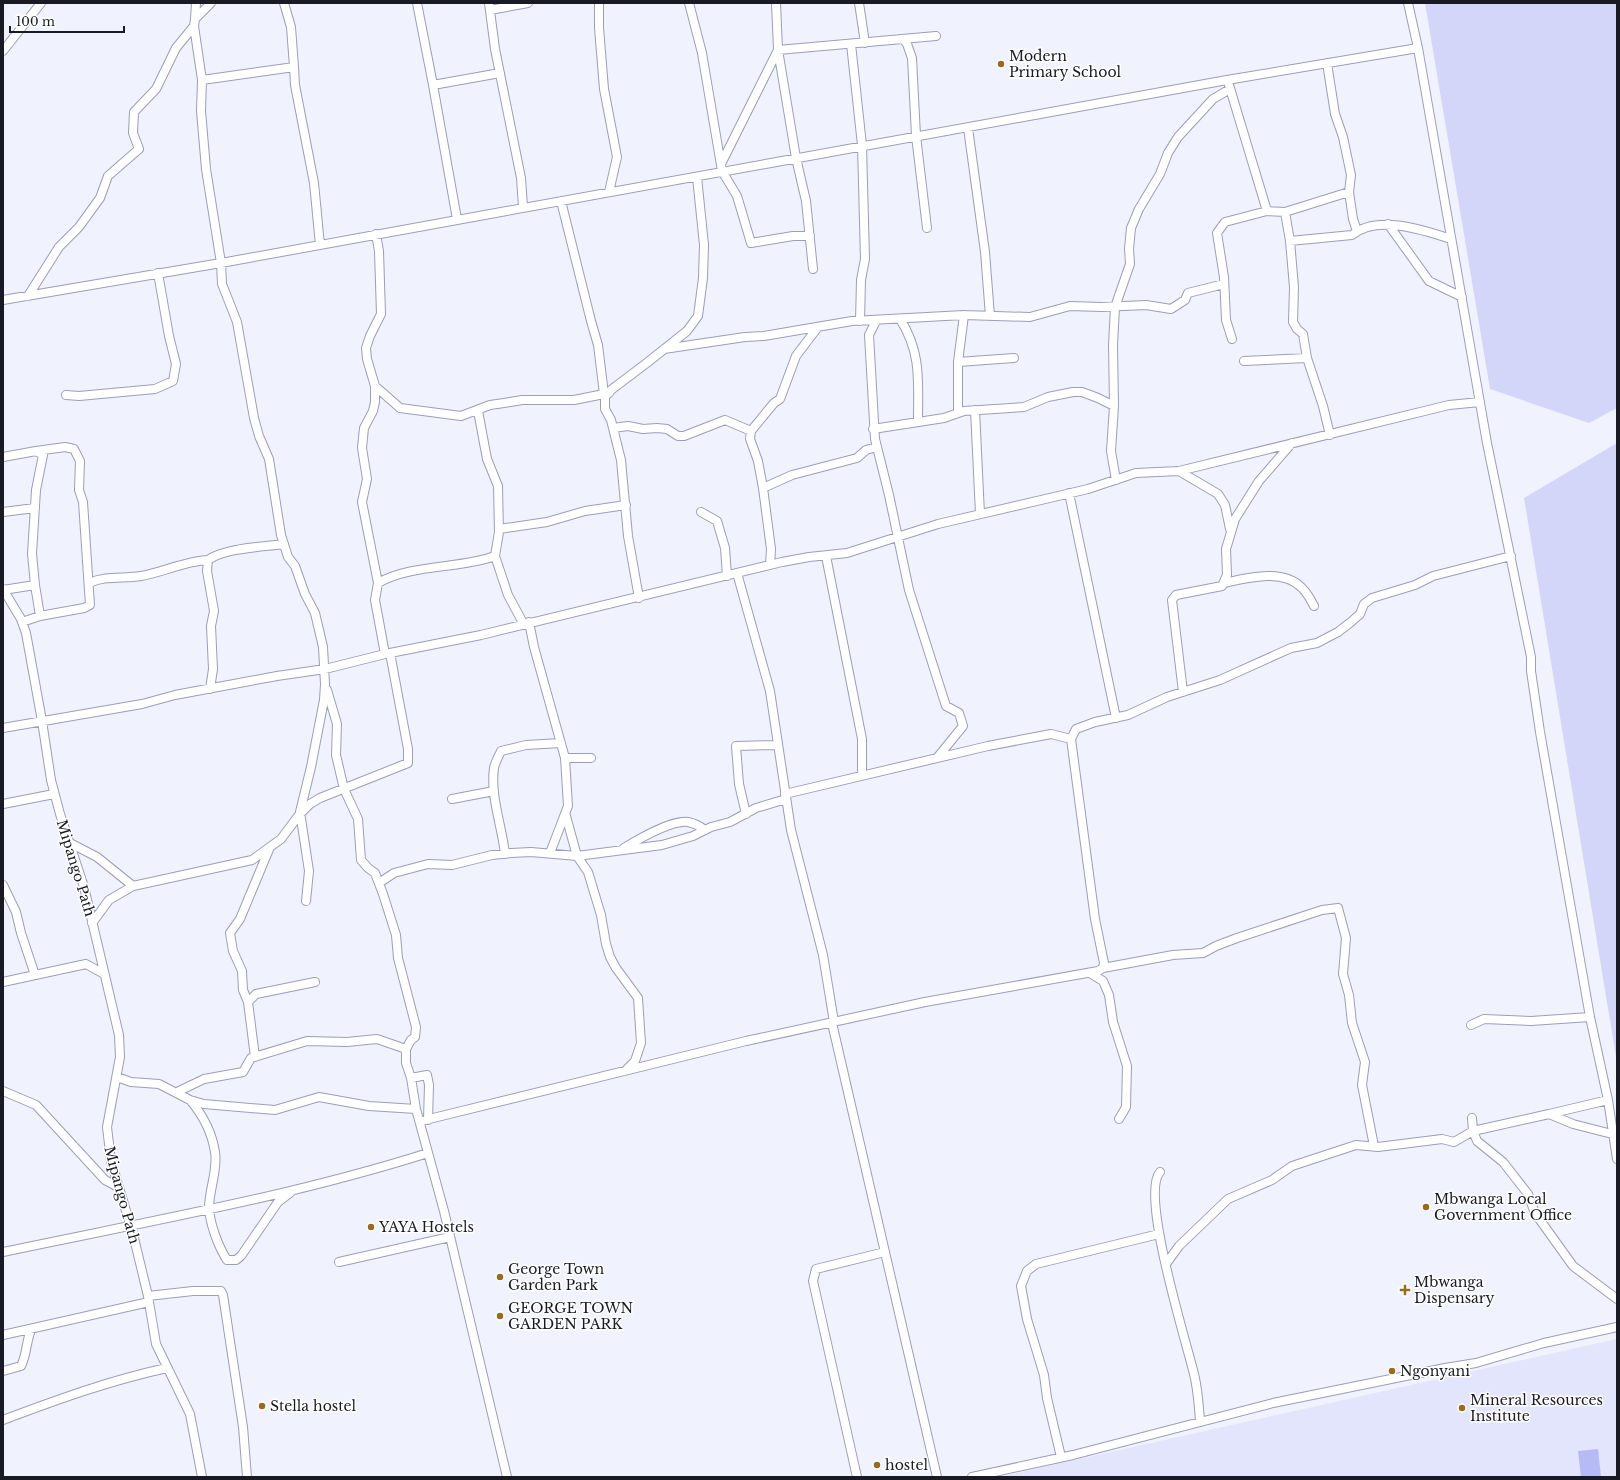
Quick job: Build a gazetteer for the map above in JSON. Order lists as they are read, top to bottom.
{
  "streets": {
    "street": ["Mipango Path"]
  },
  "places": {
    "other": [
      "Modern Primary School",
      "Mbwanga Local Government Office",
      "YAYA Hostels",
      "George Town Garden Park",
      "GEORGE TOWN GARDEN PARK",
      "Ngonyani",
      "Stella hostel",
      "Mineral Resources Institute",
      "hostel"
    ],
    "health": ["Mbwanga Dispensary"]
  },
  "scale_bar": "100 m"
}
